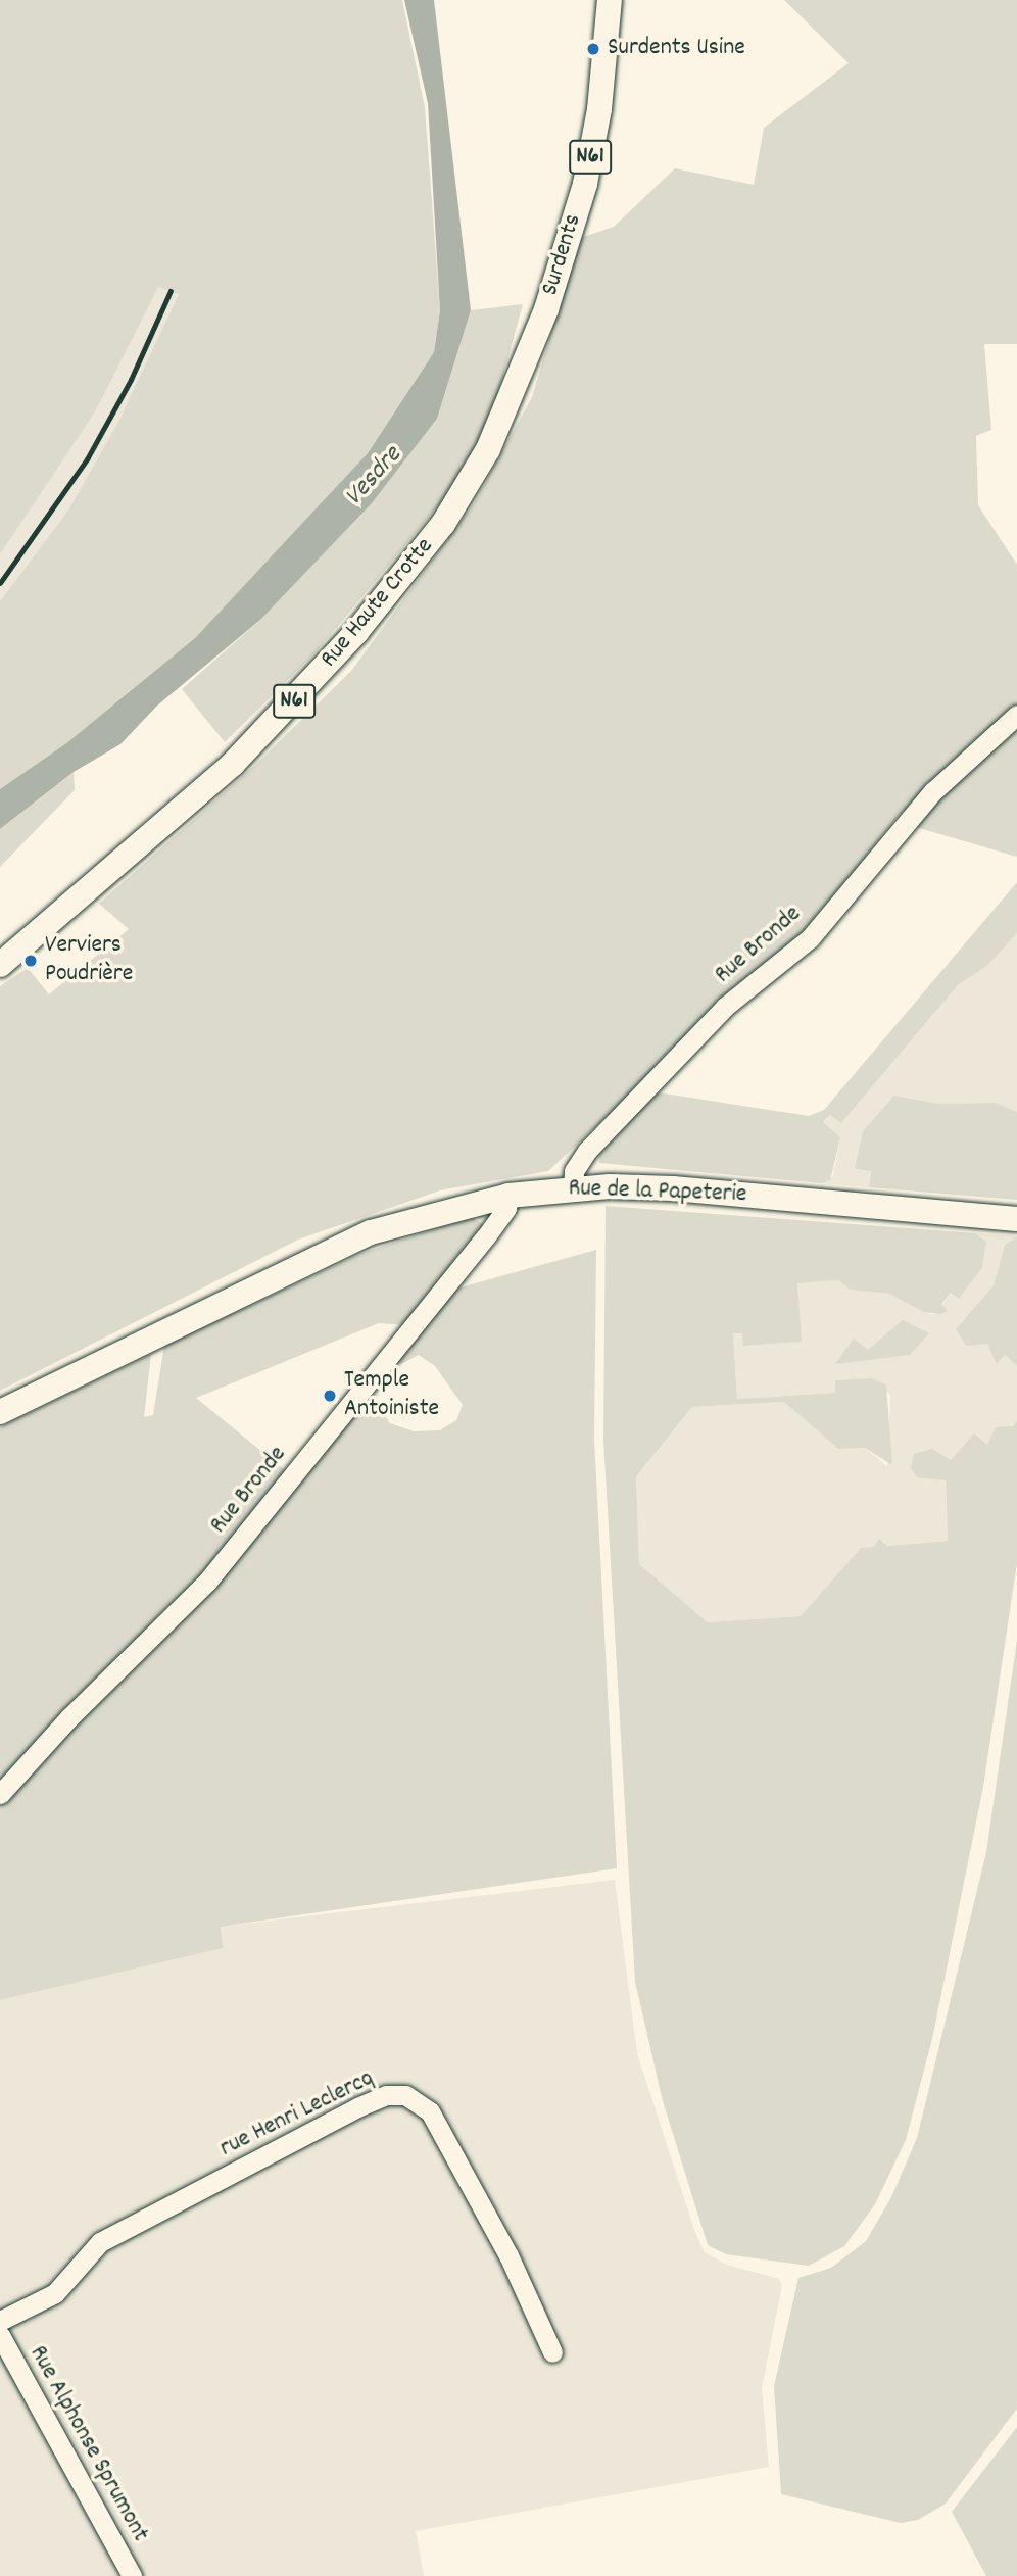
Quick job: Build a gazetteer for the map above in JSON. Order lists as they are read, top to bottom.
{
  "streets": {
    "main road": [
      "N61",
      "Surdents",
      "Rue Haute Crotte",
      "Rue de la Papeterie"
    ],
    "street": ["Rue Bronde", "rue Henri Leclercq", "Rue Alphonse Sprumont"]
  },
  "crossings": [
    ["Surdents", "Rue Haute Crotte"],
    ["Rue Bronde", "Rue de la Papeterie"]
  ],
  "water": ["Vesdre"],
  "places": ["Surdents Usine", "Verviers Poudrière", "Temple Antoiniste"]
}
